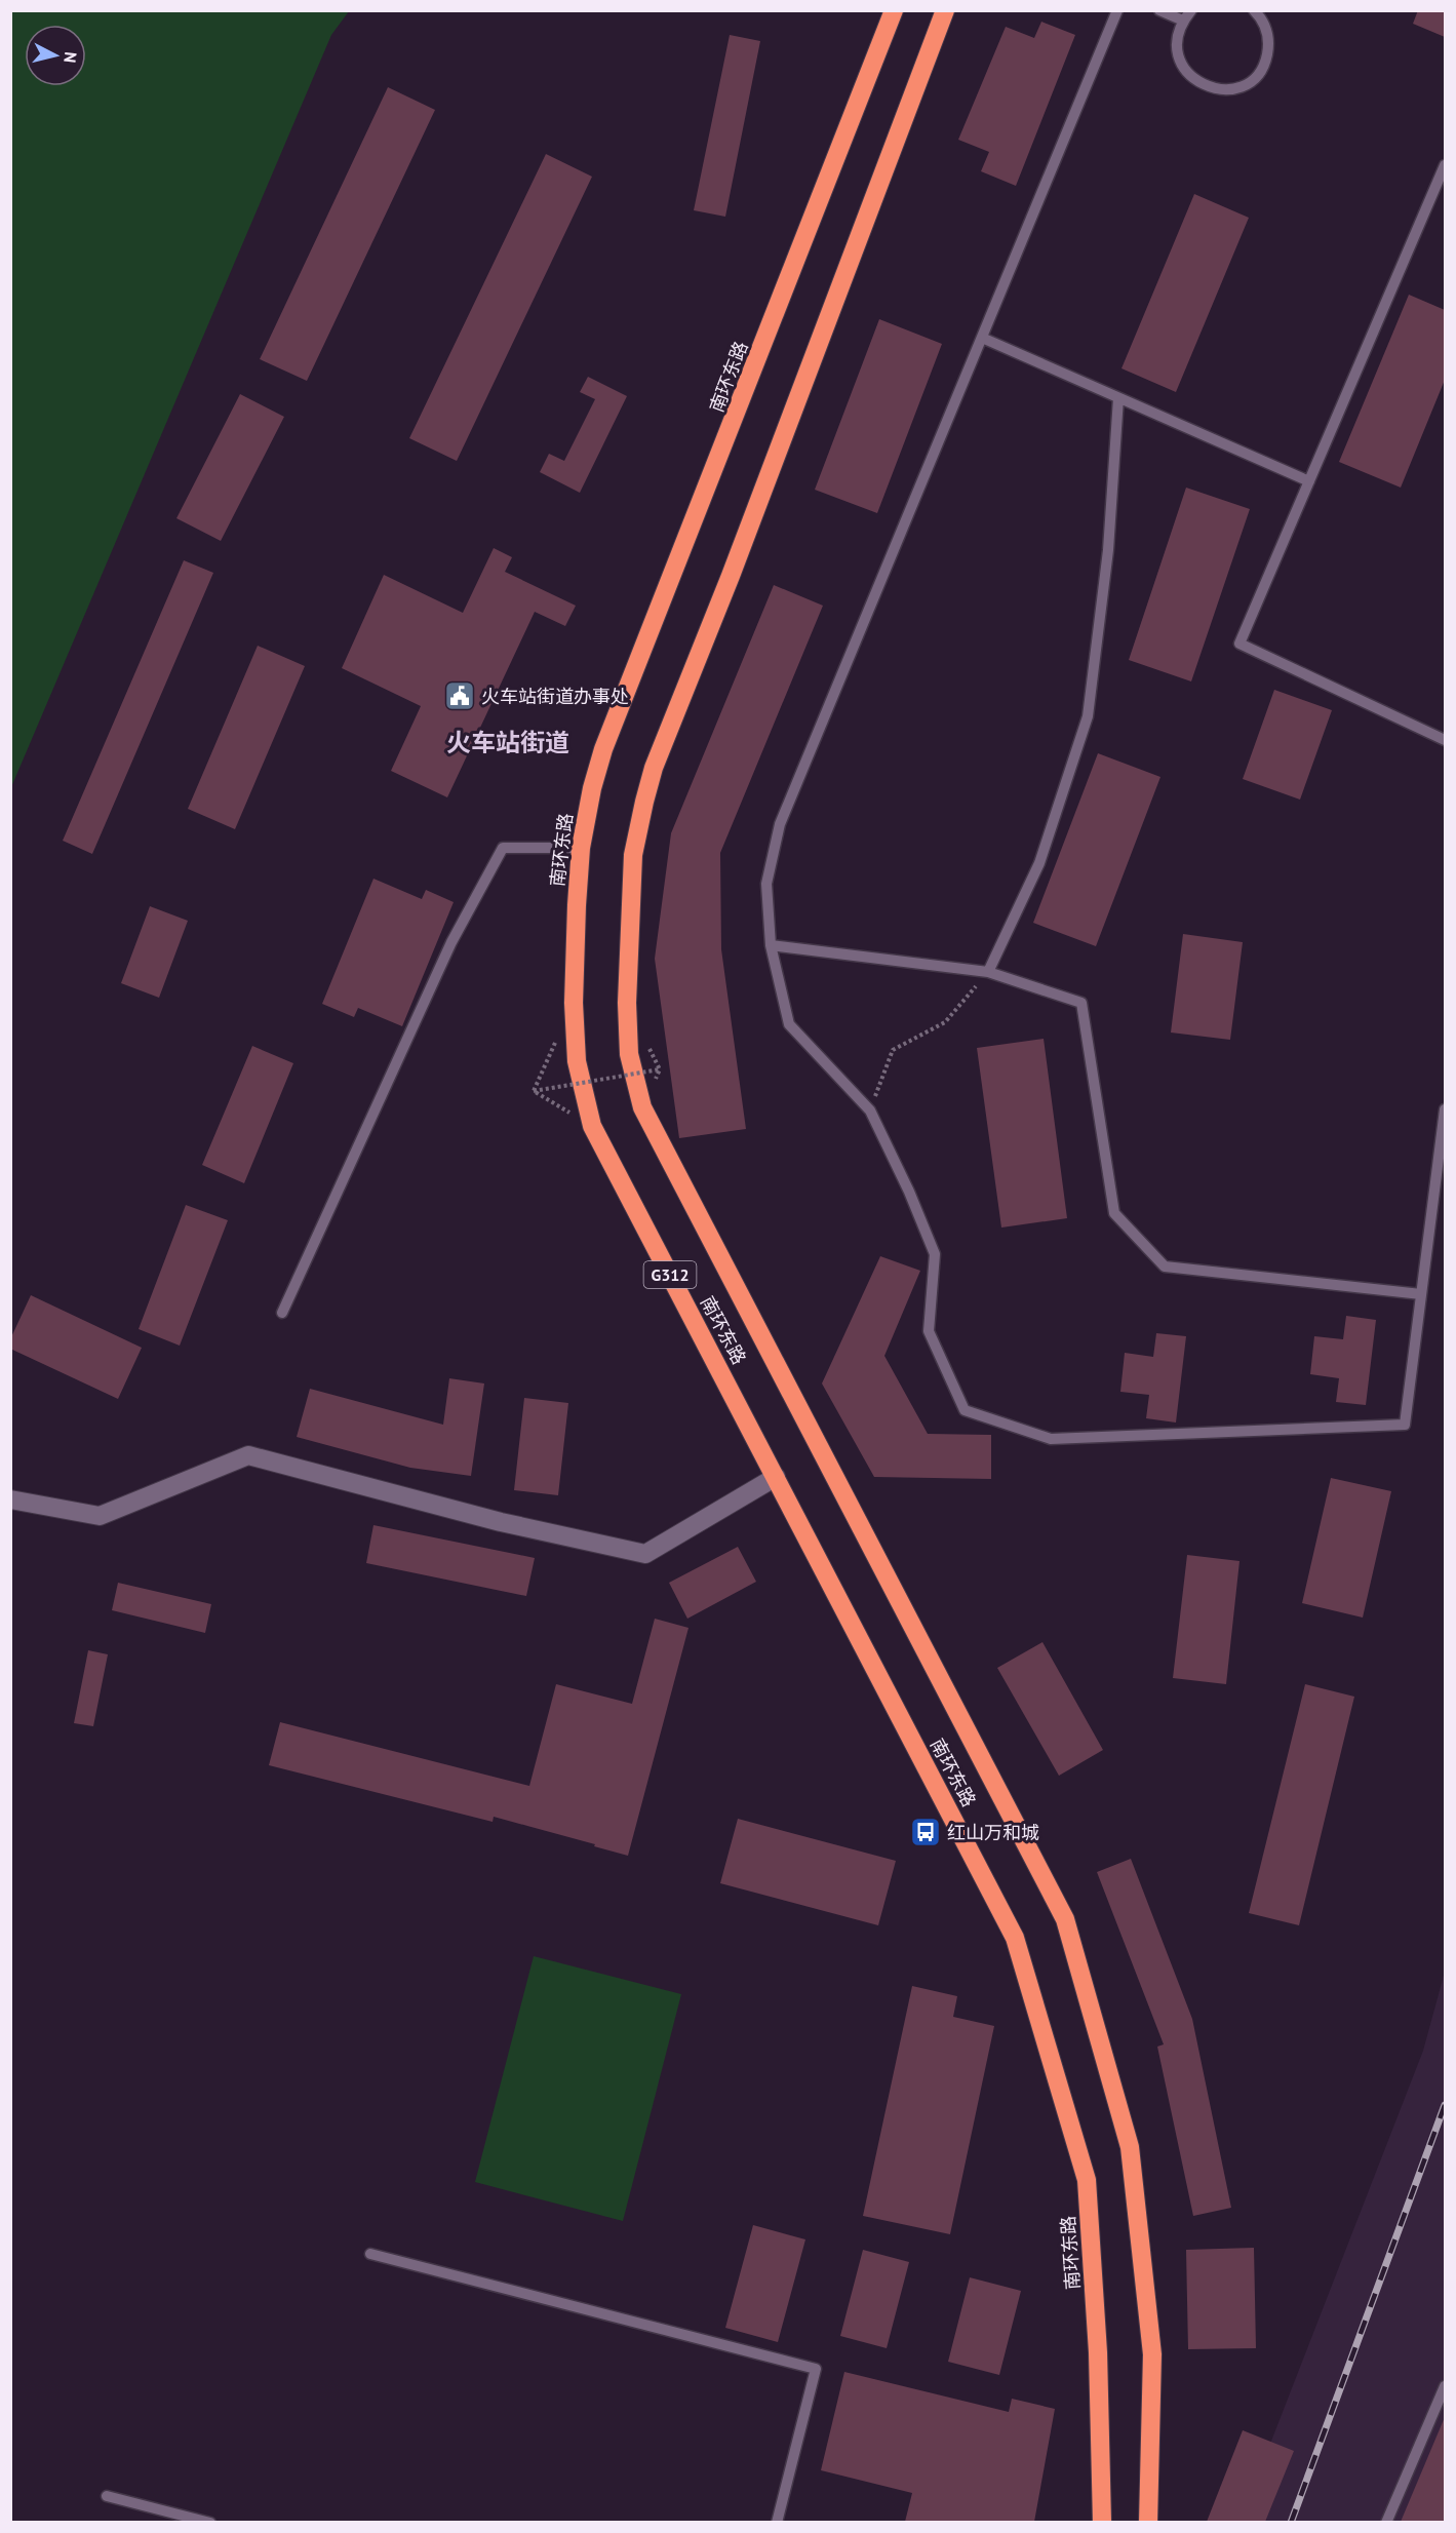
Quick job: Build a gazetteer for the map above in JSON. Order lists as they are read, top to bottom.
{
  "streets": {
    "highway": ["南环东路", "G312"]
  },
  "districts": ["火车站街道"],
  "places": {
    "public building": ["火车站街道办事处"],
    "bus stop": ["红山万和城"]
  },
  "north": "right"
}
